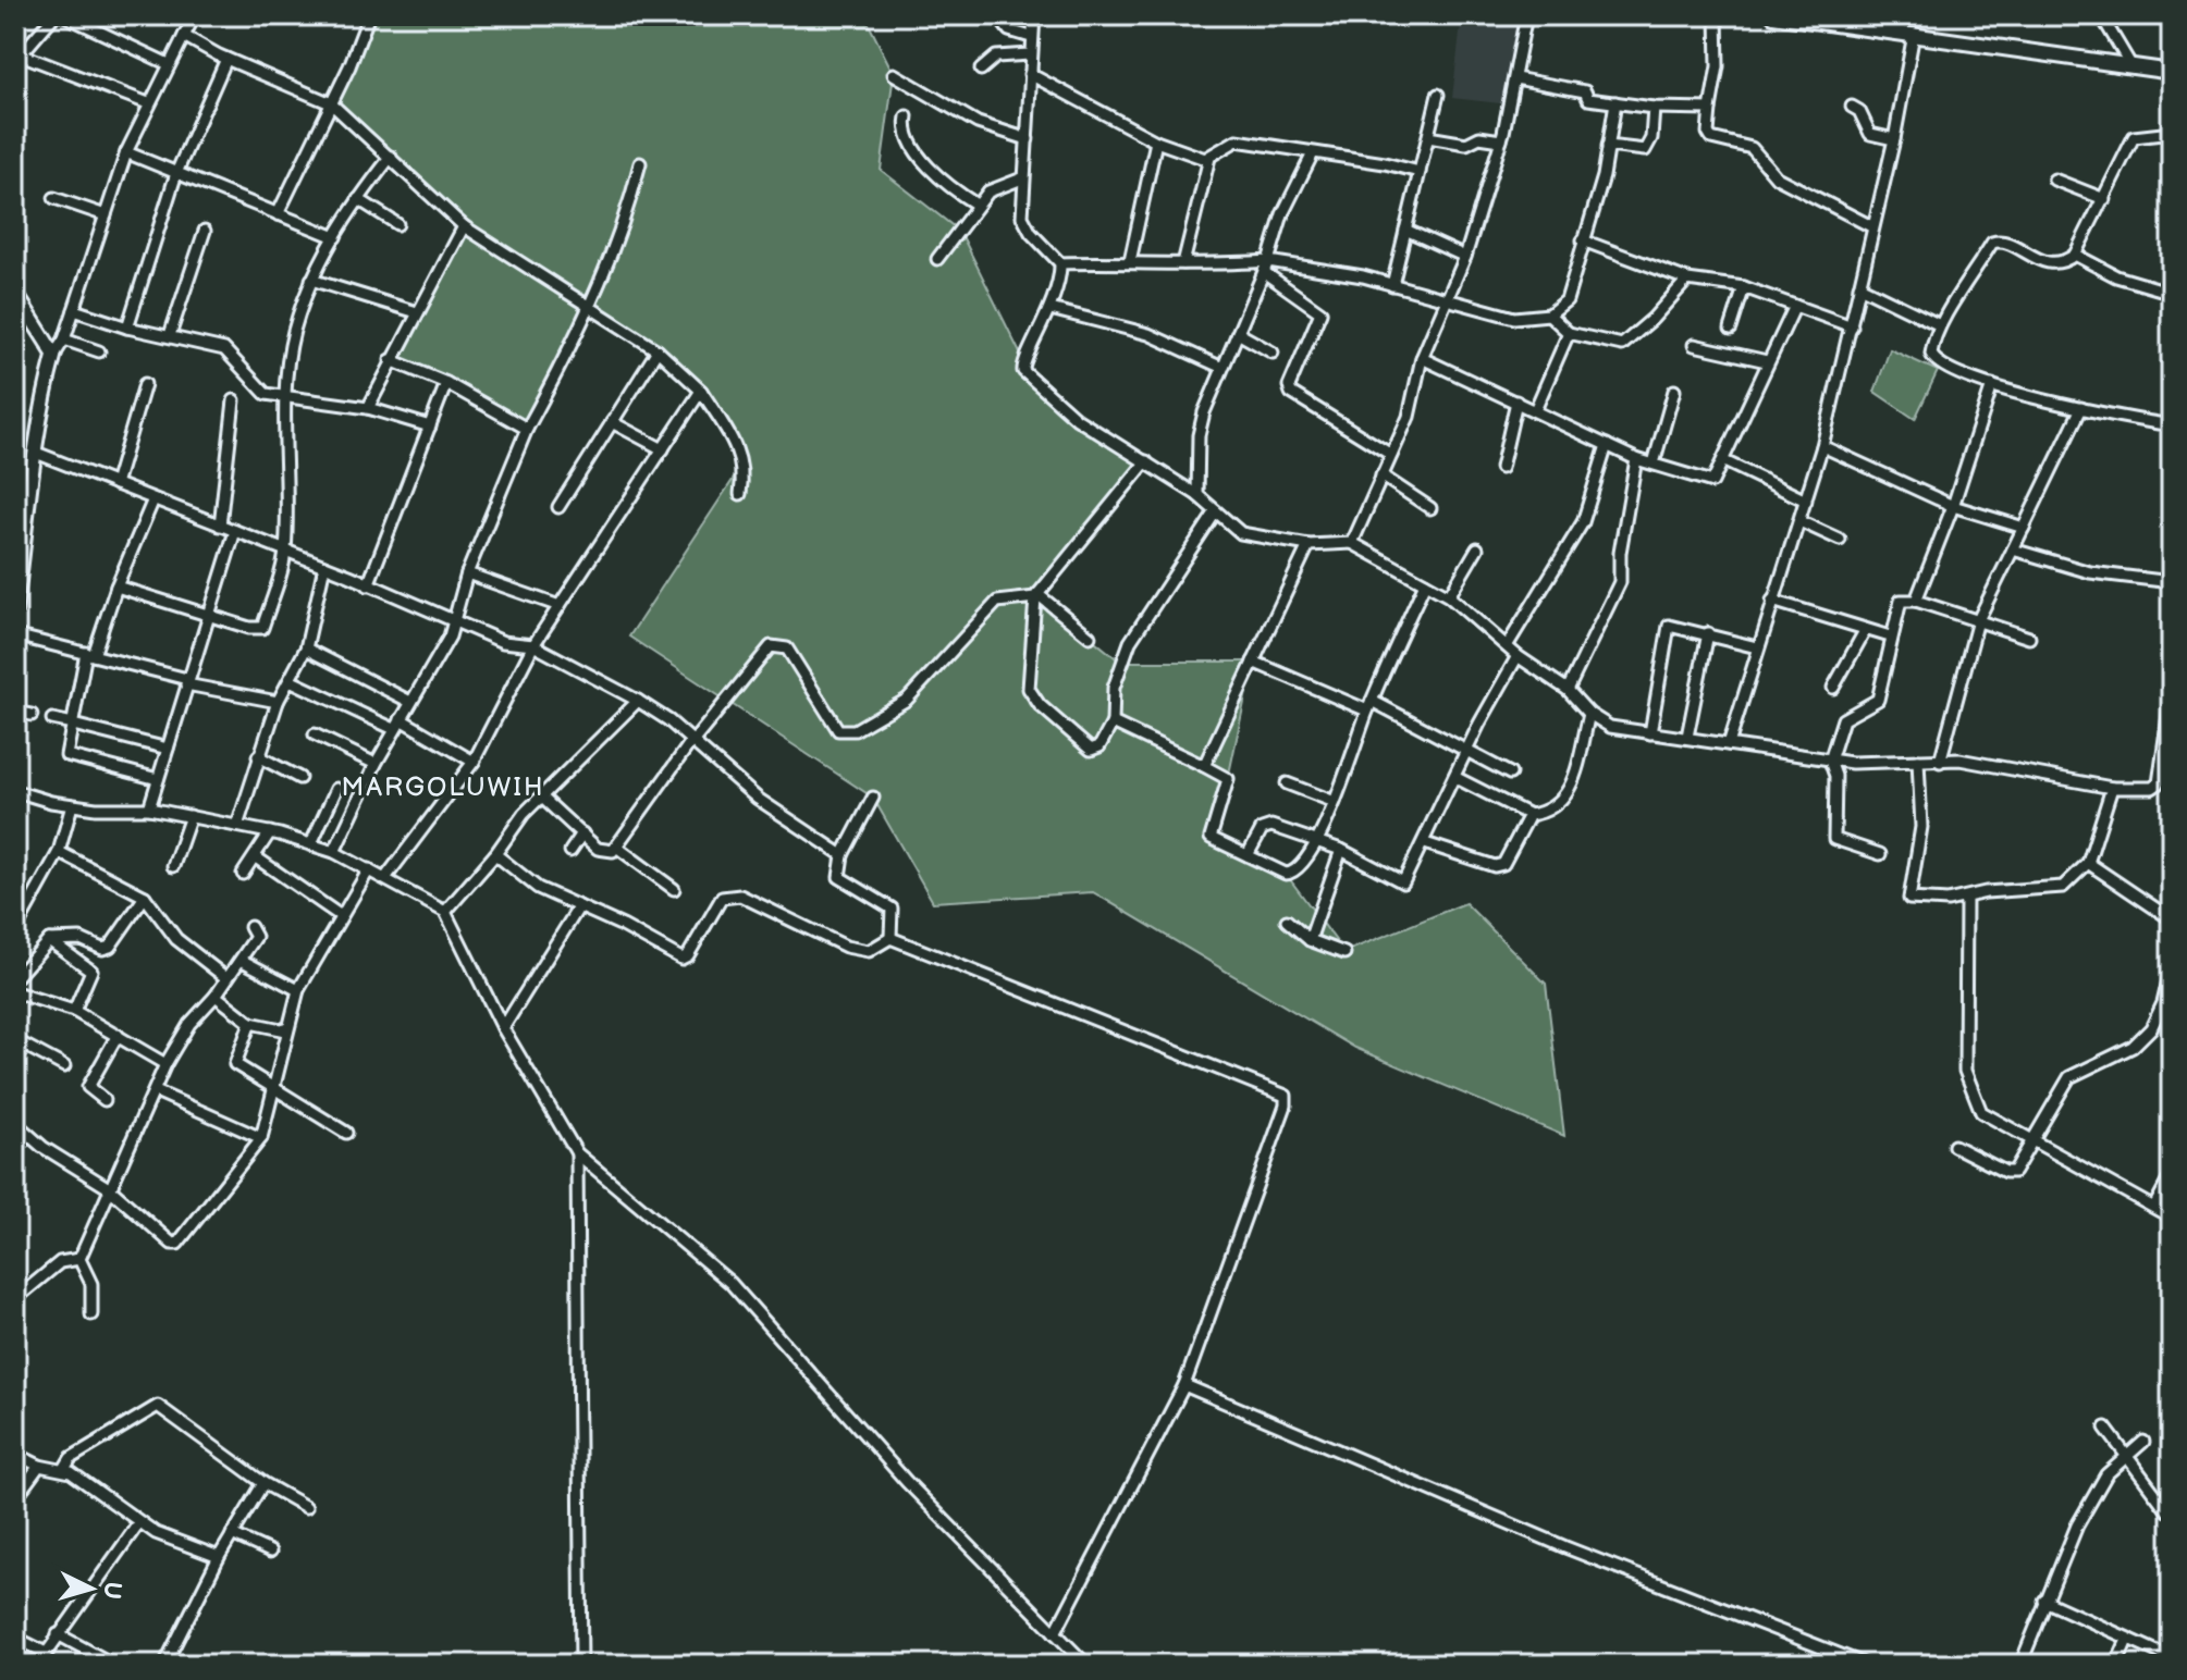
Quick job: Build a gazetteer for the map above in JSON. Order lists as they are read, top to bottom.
{
  "districts": ["MARGOLUWIH"],
  "north": "right"
}
